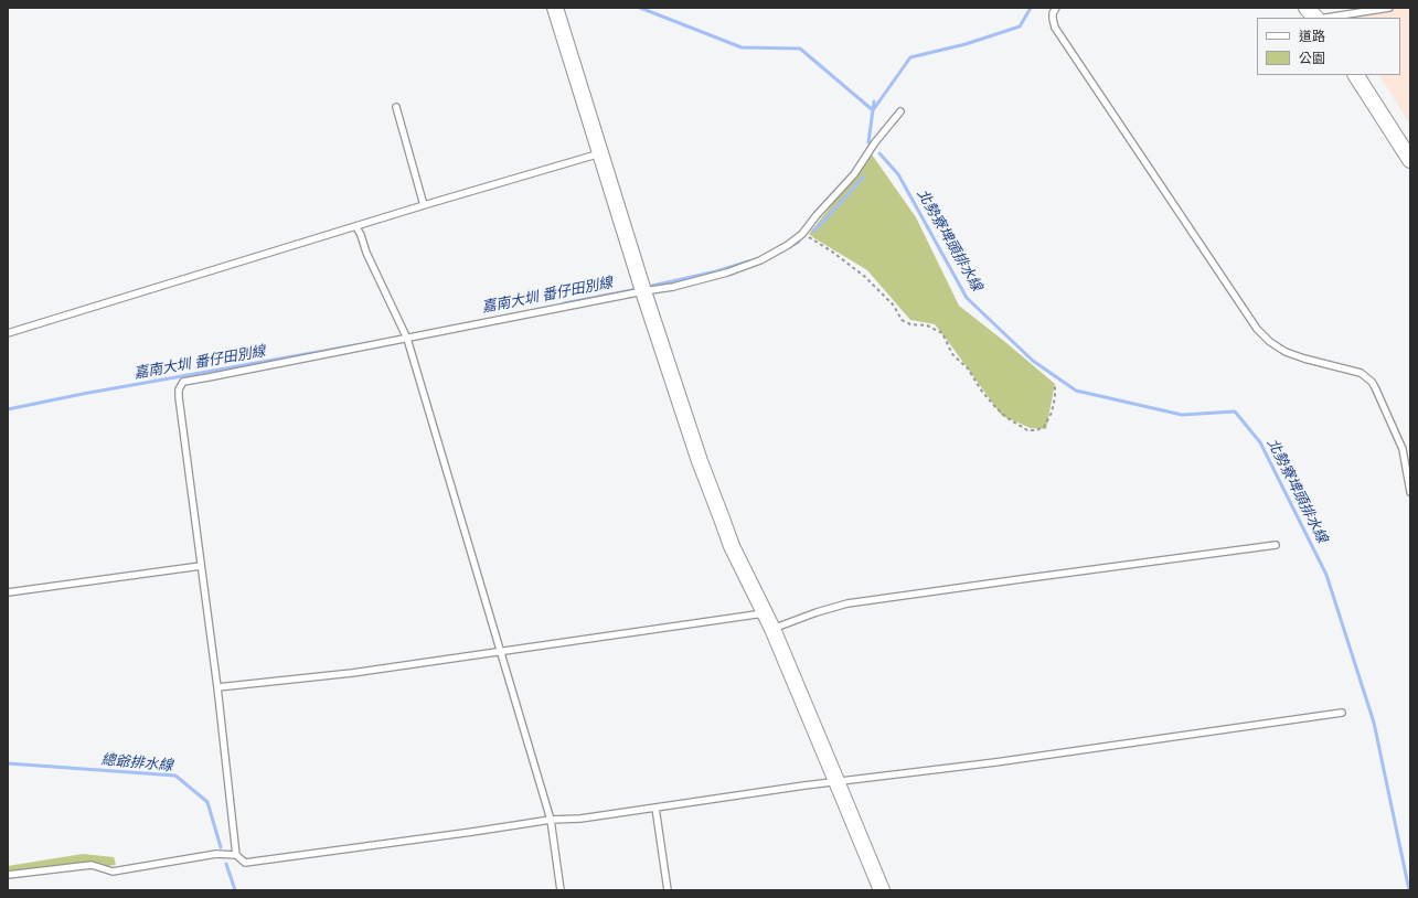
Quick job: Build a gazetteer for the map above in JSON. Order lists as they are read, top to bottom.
{
  "water": ["北勢寮埤頭排水線", "嘉南大圳 番仔田別線", "總爺排水線"],
  "legend": ["道路", "公園"]
}
